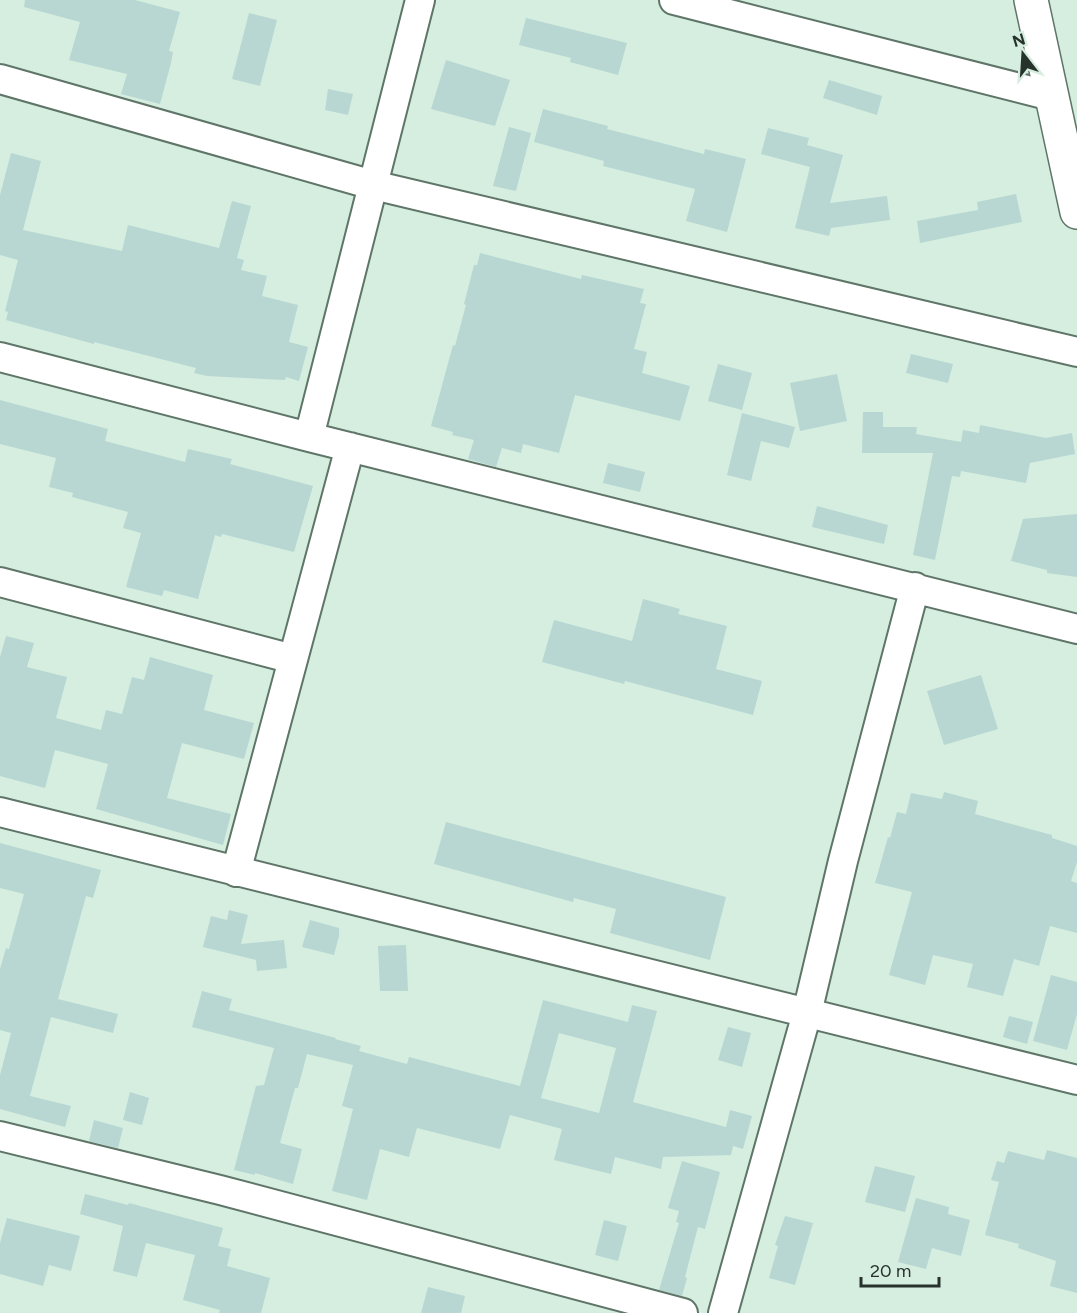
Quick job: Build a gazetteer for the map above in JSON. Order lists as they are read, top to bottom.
{
  "scale_bar": "20 m",
  "north": "top"
}
